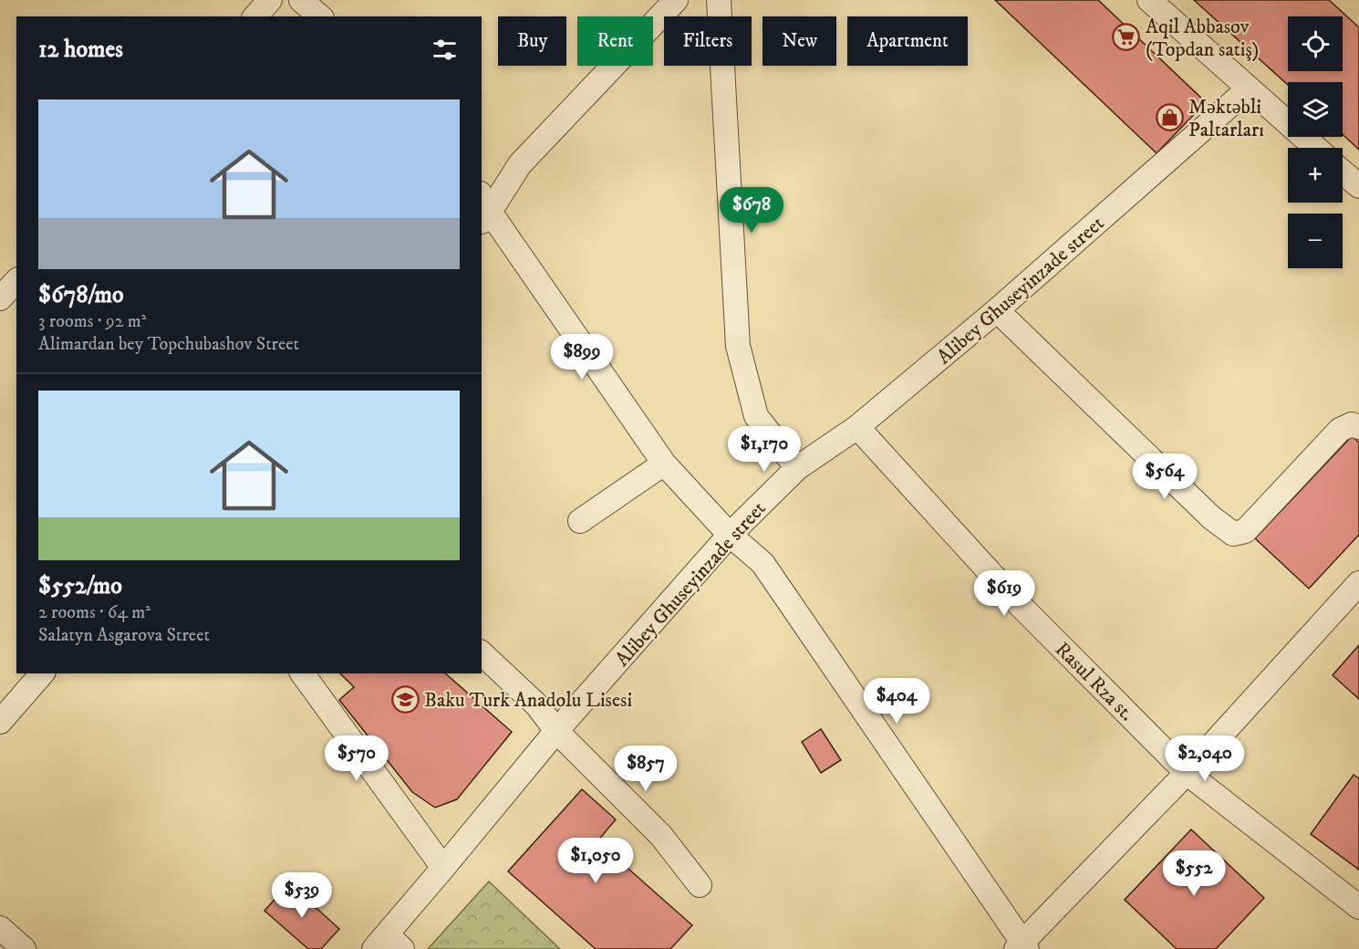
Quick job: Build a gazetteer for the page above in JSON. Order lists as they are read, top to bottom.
{
  "streets": {
    "street": ["Alibey Ghuseyinzade street", "Rasul Rza st."]
  },
  "crossings": [
    ["Alibey Ghuseyinzade street", "Rasul Rza st."]
  ],
  "places": {
    "supermarket": ["Aqil Abbasov (Topdan satiş)"],
    "shop": ["Mәktәbli Paltarları"],
    "school or university": ["Baku Turk Anadolu Lisesi"]
  },
  "page": {
    "map_buttons": ["+", "−"],
    "chip": [
      "Buy",
      "Rent",
      "Filters",
      "New",
      "Apartment"
    ],
    "heading": "12 homes",
    "list": [
      {
        "name": "$678/mo",
        "note": "3 rooms · 92 m² · Alimardan bey Topchubashov Street"
      },
      {
        "name": "$552/mo",
        "note": "2 rooms · 64 m² · Salatyn Asgarova Street"
      }
    ],
    "price": [
      "$678",
      "$899",
      "$1,170",
      "$564",
      "$619",
      "$404",
      "$570",
      "$2,040",
      "$857",
      "$1,050",
      "$552",
      "$539"
    ]
  }
}
